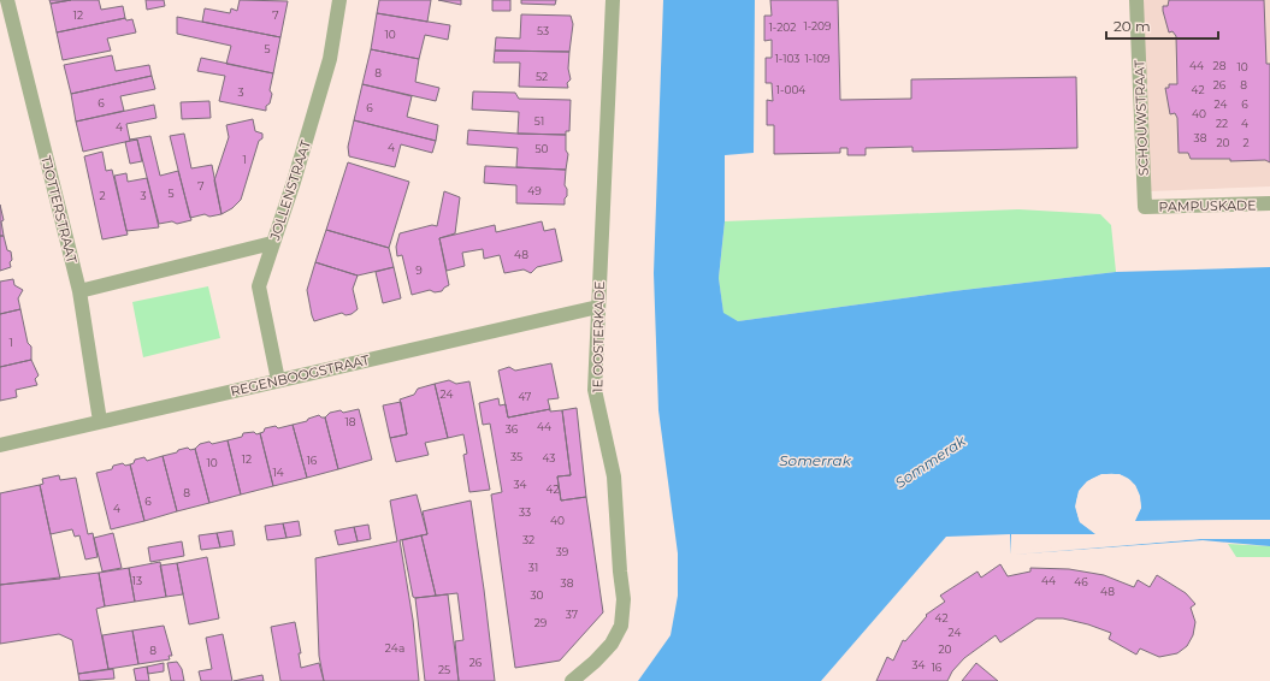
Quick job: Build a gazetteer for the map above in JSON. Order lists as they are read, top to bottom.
{
  "streets": {
    "street": [
      "SCHOUWSTRAAT",
      "JOLLENSTRAAT",
      "PAMPUSKADE",
      "TJOTTERSTRAAT",
      "1E OOSTERKADE",
      "REGENBOOGSTRAAT"
    ]
  },
  "crossings": [
    ["SCHOUWSTRAAT", "PAMPUSKADE"],
    ["JOLLENSTRAAT", "REGENBOOGSTRAAT"],
    ["TJOTTERSTRAAT", "REGENBOOGSTRAAT"],
    ["1E OOSTERKADE", "REGENBOOGSTRAAT"]
  ],
  "water": ["Somerrak", "Sommerak"],
  "house_numbers": [
    "12",
    "7",
    "1-209",
    "1-202",
    "53",
    "10",
    "5",
    "1-103",
    "1-109",
    "44",
    "28",
    "10",
    "8",
    "52",
    "26",
    "8",
    "1-004",
    "42",
    "3",
    "6",
    "24",
    "6",
    "6",
    "40",
    "51",
    "22",
    "4",
    "4",
    "38",
    "20",
    "2",
    "4",
    "50",
    "1",
    "7",
    "49",
    "5",
    "2",
    "3",
    "48",
    "9",
    "1",
    "24",
    "47",
    "18",
    "44",
    "36",
    "35",
    "43",
    "12",
    "16",
    "10",
    "14",
    "34",
    "42",
    "8",
    "6",
    "4",
    "33",
    "40",
    "32",
    "39",
    "31",
    "13",
    "44",
    "46",
    "38",
    "48",
    "30",
    "37",
    "42",
    "29",
    "24",
    "24a",
    "20",
    "8",
    "26",
    "34",
    "16",
    "25"
  ],
  "scale_bar": "20 m"
}
